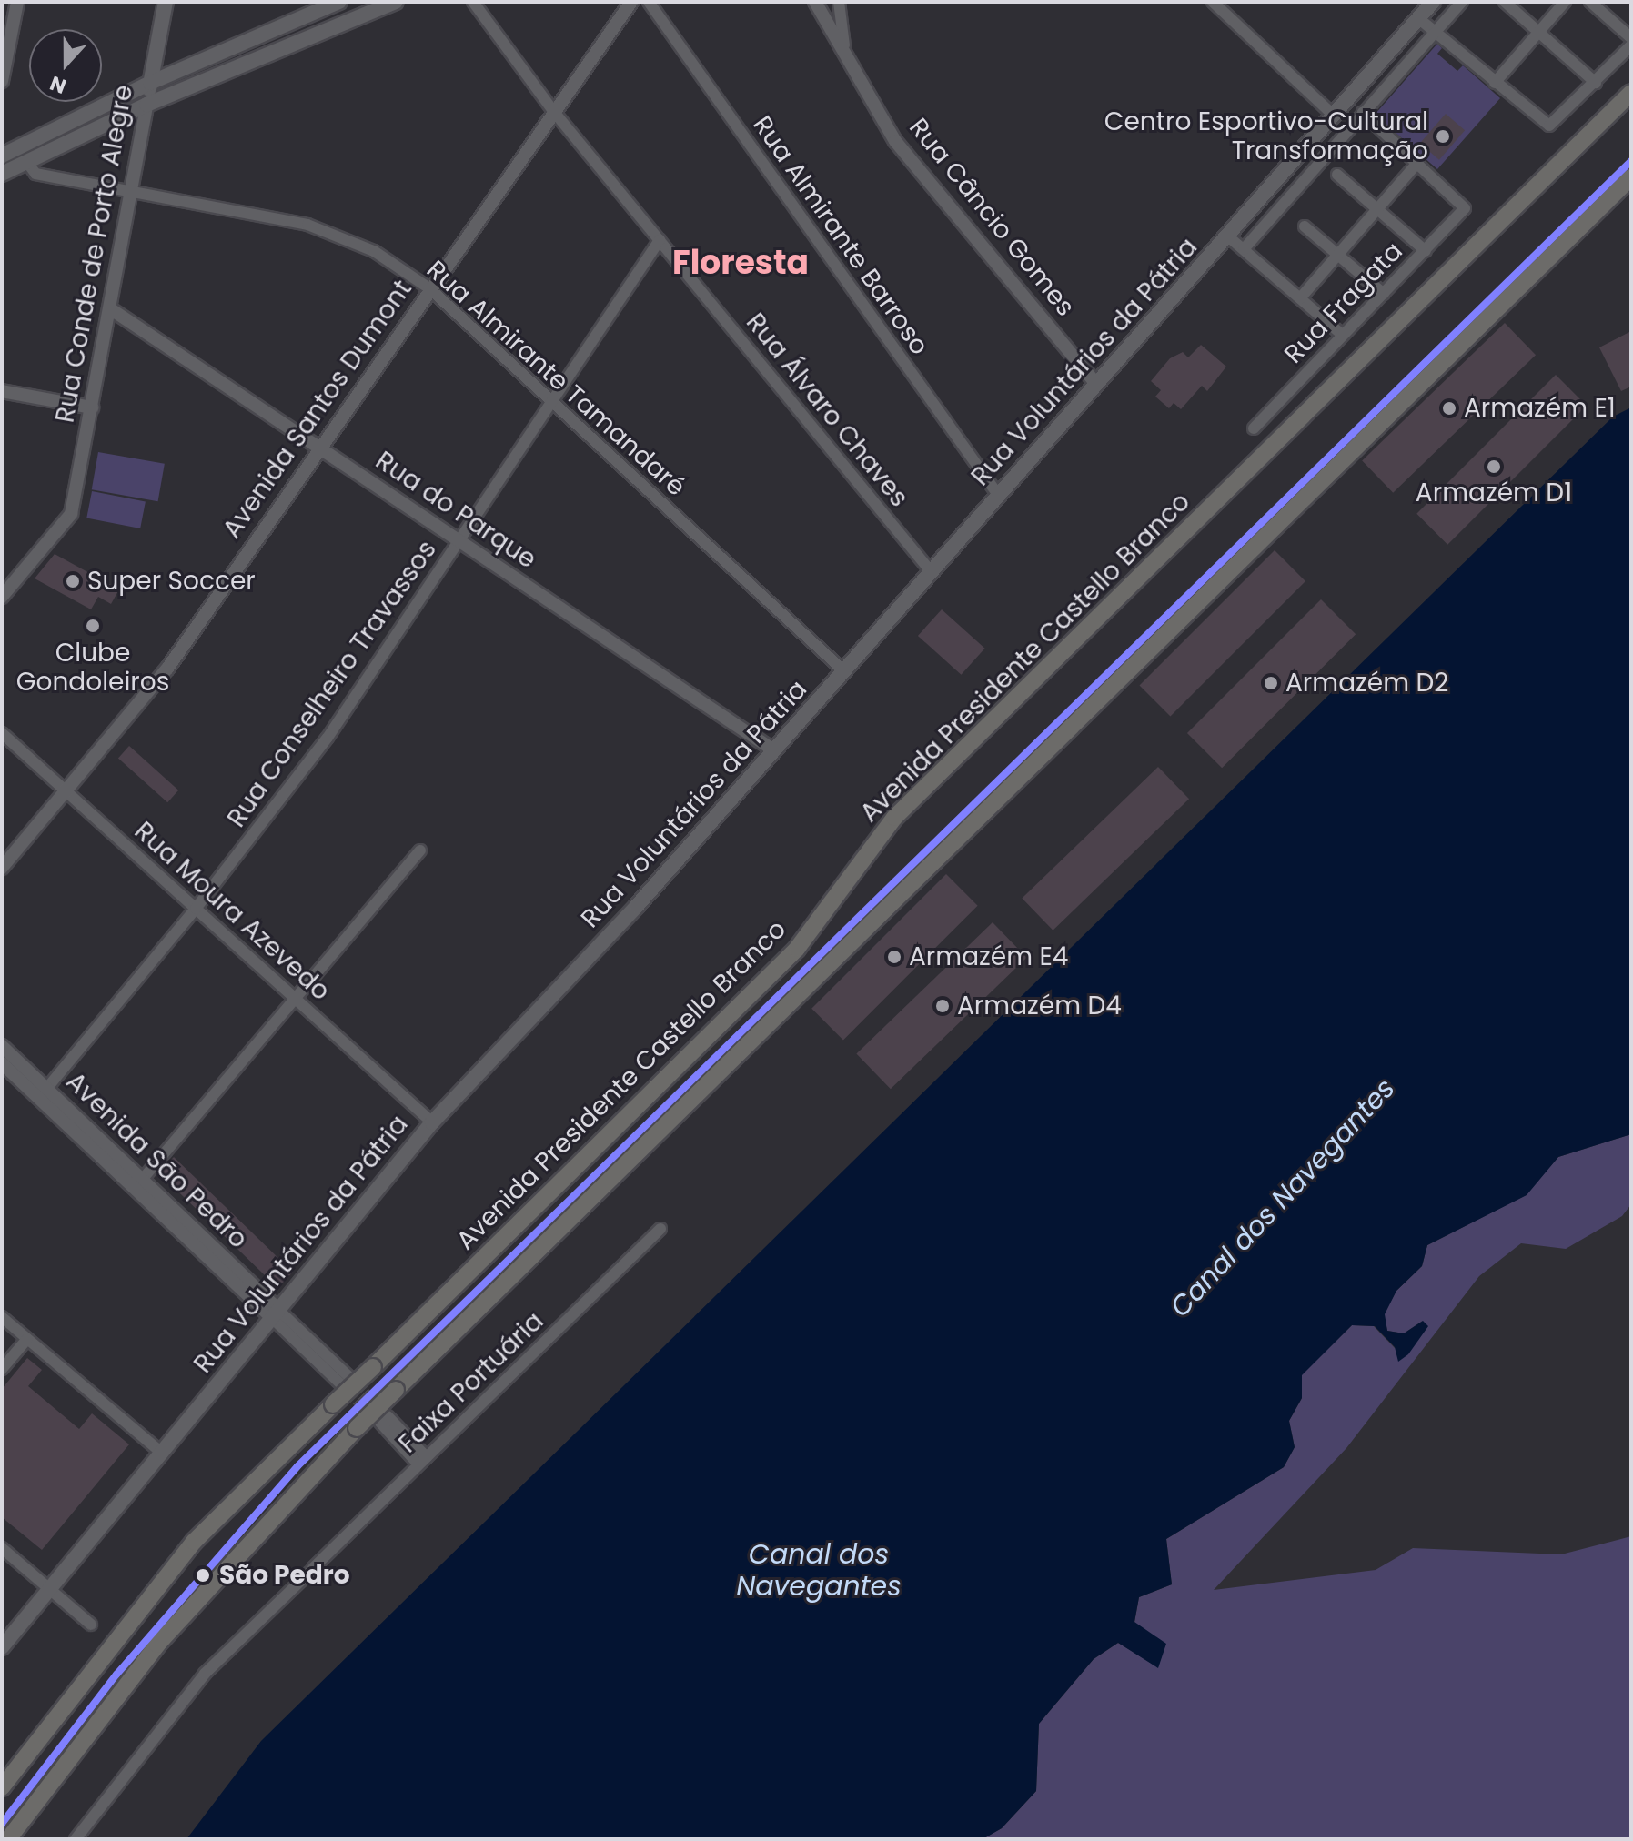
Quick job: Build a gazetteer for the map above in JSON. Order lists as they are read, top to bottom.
{
  "streets": {
    "main road": ["Rua Conde de Porto Alegre", "Rua Voluntários da Pátria", "Avenida Presidente Castello Branco"],
    "street": [
      "Rua Câncio Gomes",
      "Rua Almirante Barroso",
      "Rua Fragata",
      "Rua Almirante Tamandaré",
      "Avenida Santos Dumont",
      "Rua Álvaro Chaves",
      "Rua do Parque",
      "Rua Conselheiro Travassos",
      "Rua Moura Azevedo",
      "Avenida São Pedro",
      "Faixa Portuária"
    ]
  },
  "crossings": [
    ["Rua Câncio Gomes", "Rua Voluntários da Pátria"],
    ["Rua Almirante Barroso", "Rua Voluntários da Pátria"],
    ["Rua Conde de Porto Alegre", "Rua Almirante Tamandaré"],
    ["Rua Conde de Porto Alegre", "Rua do Parque"],
    ["Rua Voluntários da Pátria", "Rua Almirante Tamandaré"],
    ["Rua Voluntários da Pátria", "Rua Álvaro Chaves"],
    ["Rua Voluntários da Pátria", "Rua do Parque"],
    ["Rua Voluntários da Pátria", "Rua Moura Azevedo"],
    ["Rua Voluntários da Pátria", "Avenida São Pedro"],
    ["Rua Almirante Tamandaré", "Avenida Santos Dumont"],
    ["Rua Almirante Tamandaré", "Rua Conselheiro Travassos"],
    ["Avenida Santos Dumont", "Rua Álvaro Chaves"],
    ["Avenida Santos Dumont", "Rua do Parque"],
    ["Avenida Santos Dumont", "Rua Moura Azevedo"],
    ["Rua Álvaro Chaves", "Rua Conselheiro Travassos"],
    ["Rua do Parque", "Rua Conselheiro Travassos"],
    ["Rua Conselheiro Travassos", "Rua Moura Azevedo"],
    ["Rua Conselheiro Travassos", "Avenida São Pedro"]
  ],
  "districts": ["Floresta"],
  "water": ["Canal dos Navegantes"],
  "places": [
    "Centro Esportivo-Cultural Transformação",
    "Armazém E1",
    "Armazém D1",
    "Super Soccer",
    "Clube Gondoleiros",
    "Armazém D2",
    "Armazém E4",
    "Armazém D4",
    "São Pedro"
  ],
  "north": "bottom"
}
